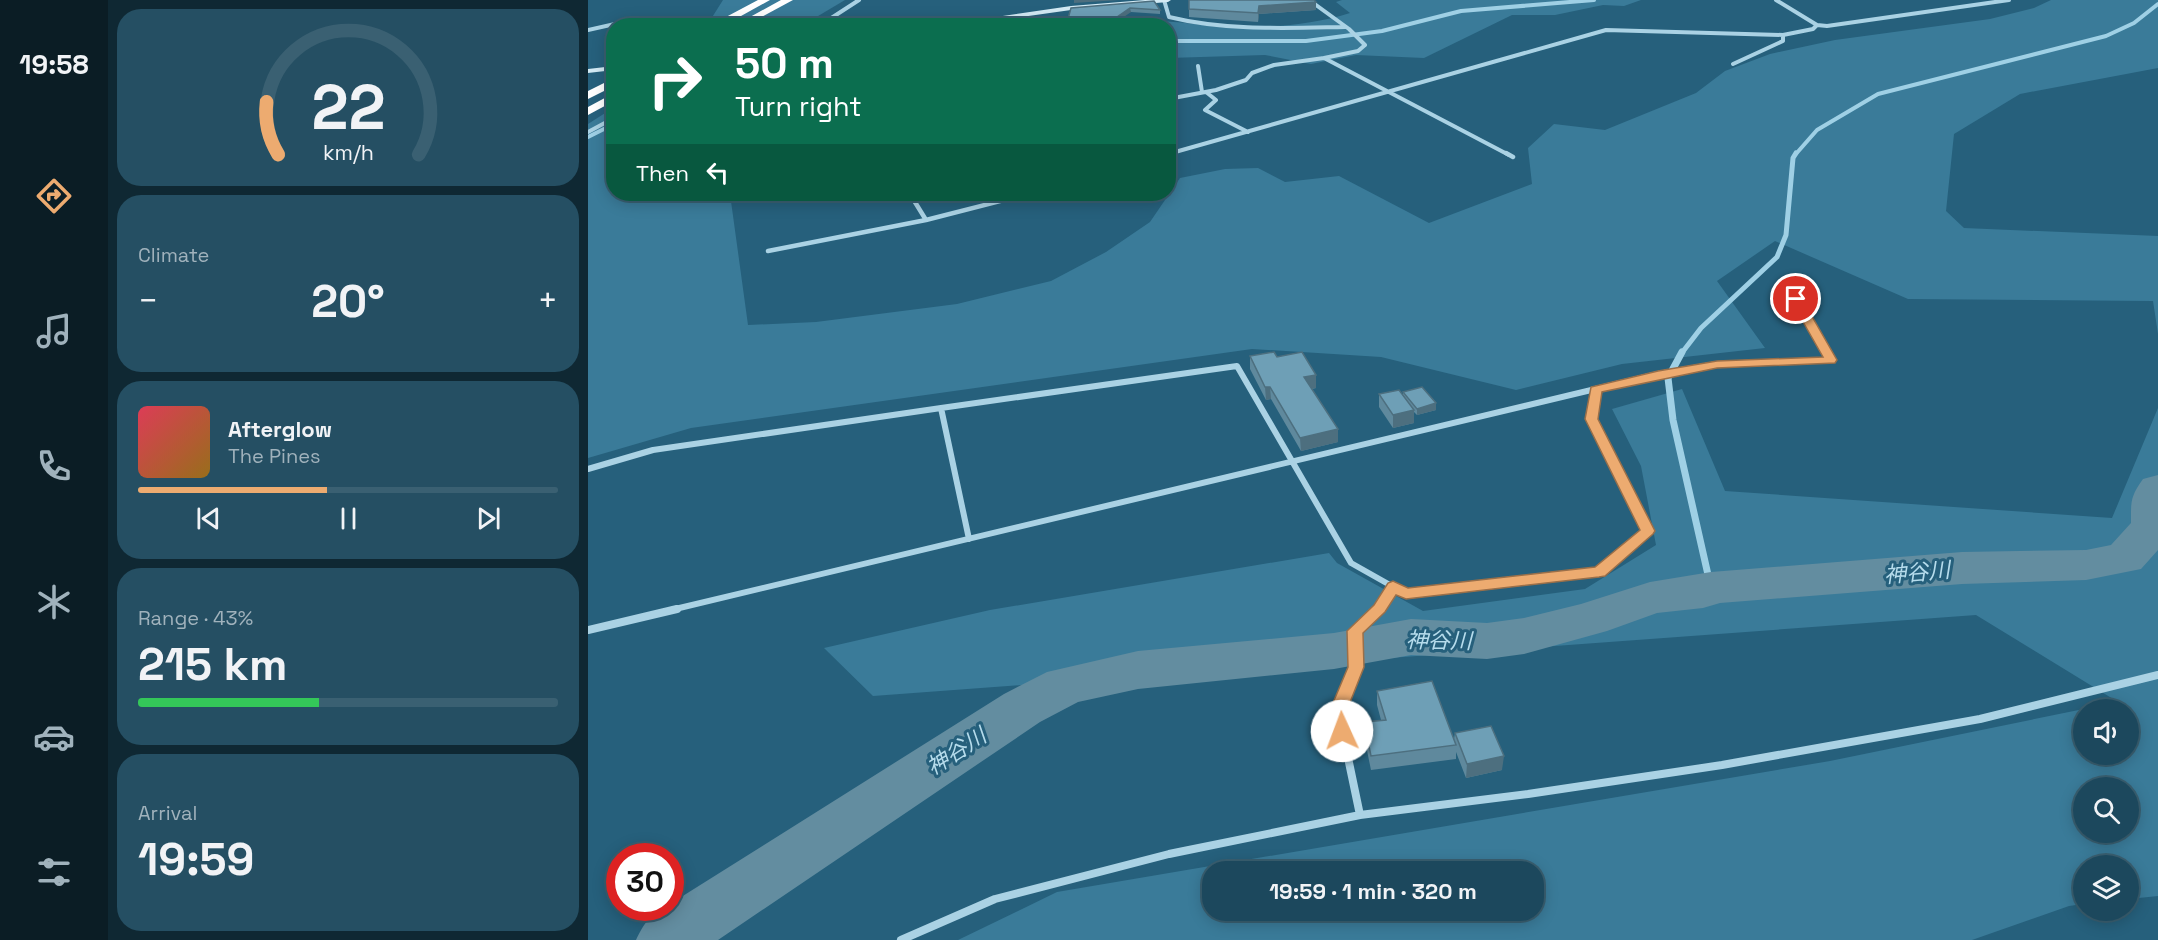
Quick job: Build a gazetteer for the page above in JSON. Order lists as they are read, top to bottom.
{
  "water": ["神谷川"],
  "page": {
    "tabs": "19:58",
    "turn": ["50 m", "Turn right"],
    "then": "Then",
    "tile": [
      "Climate",
      ["Range · 43%", "215 km"],
      ["Arrival", "19:59"]
    ],
    "heat": ["−", "20°", "+"],
    "song": ["Afterglow", "The Pines"],
    "limit": "30",
    "trip": "19:59 · 1 min · 320 m",
    "gauge": ["22", "km/h"]
  }
}
